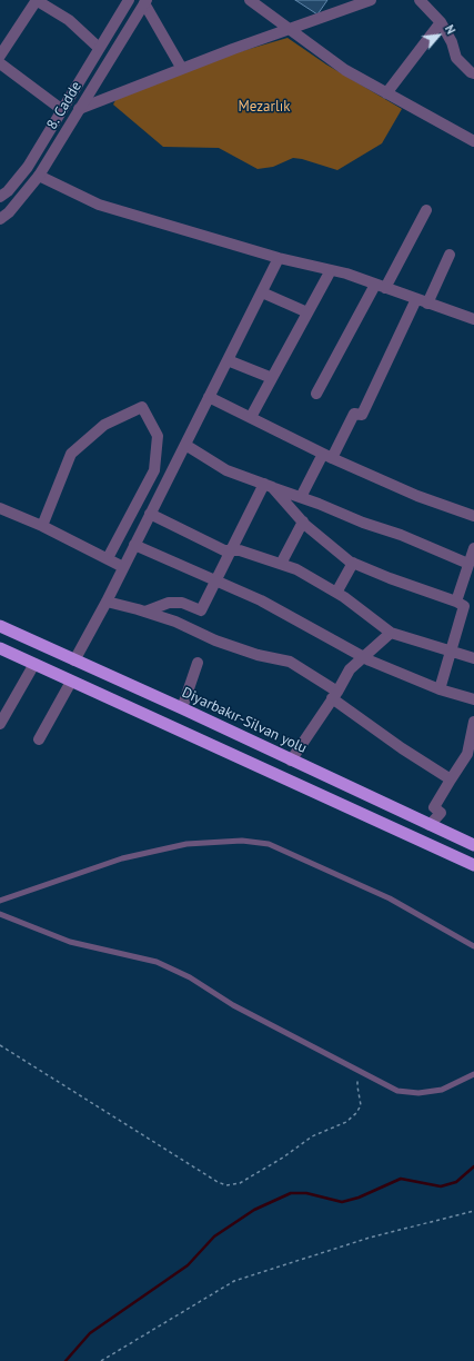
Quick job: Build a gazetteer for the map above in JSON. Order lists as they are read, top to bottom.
{
  "streets": {
    "highway": ["Diyarbakır-Silvan yolu"],
    "street": ["8. Cadde"]
  },
  "parks": ["Mezarlık"],
  "north": "top right"
}
